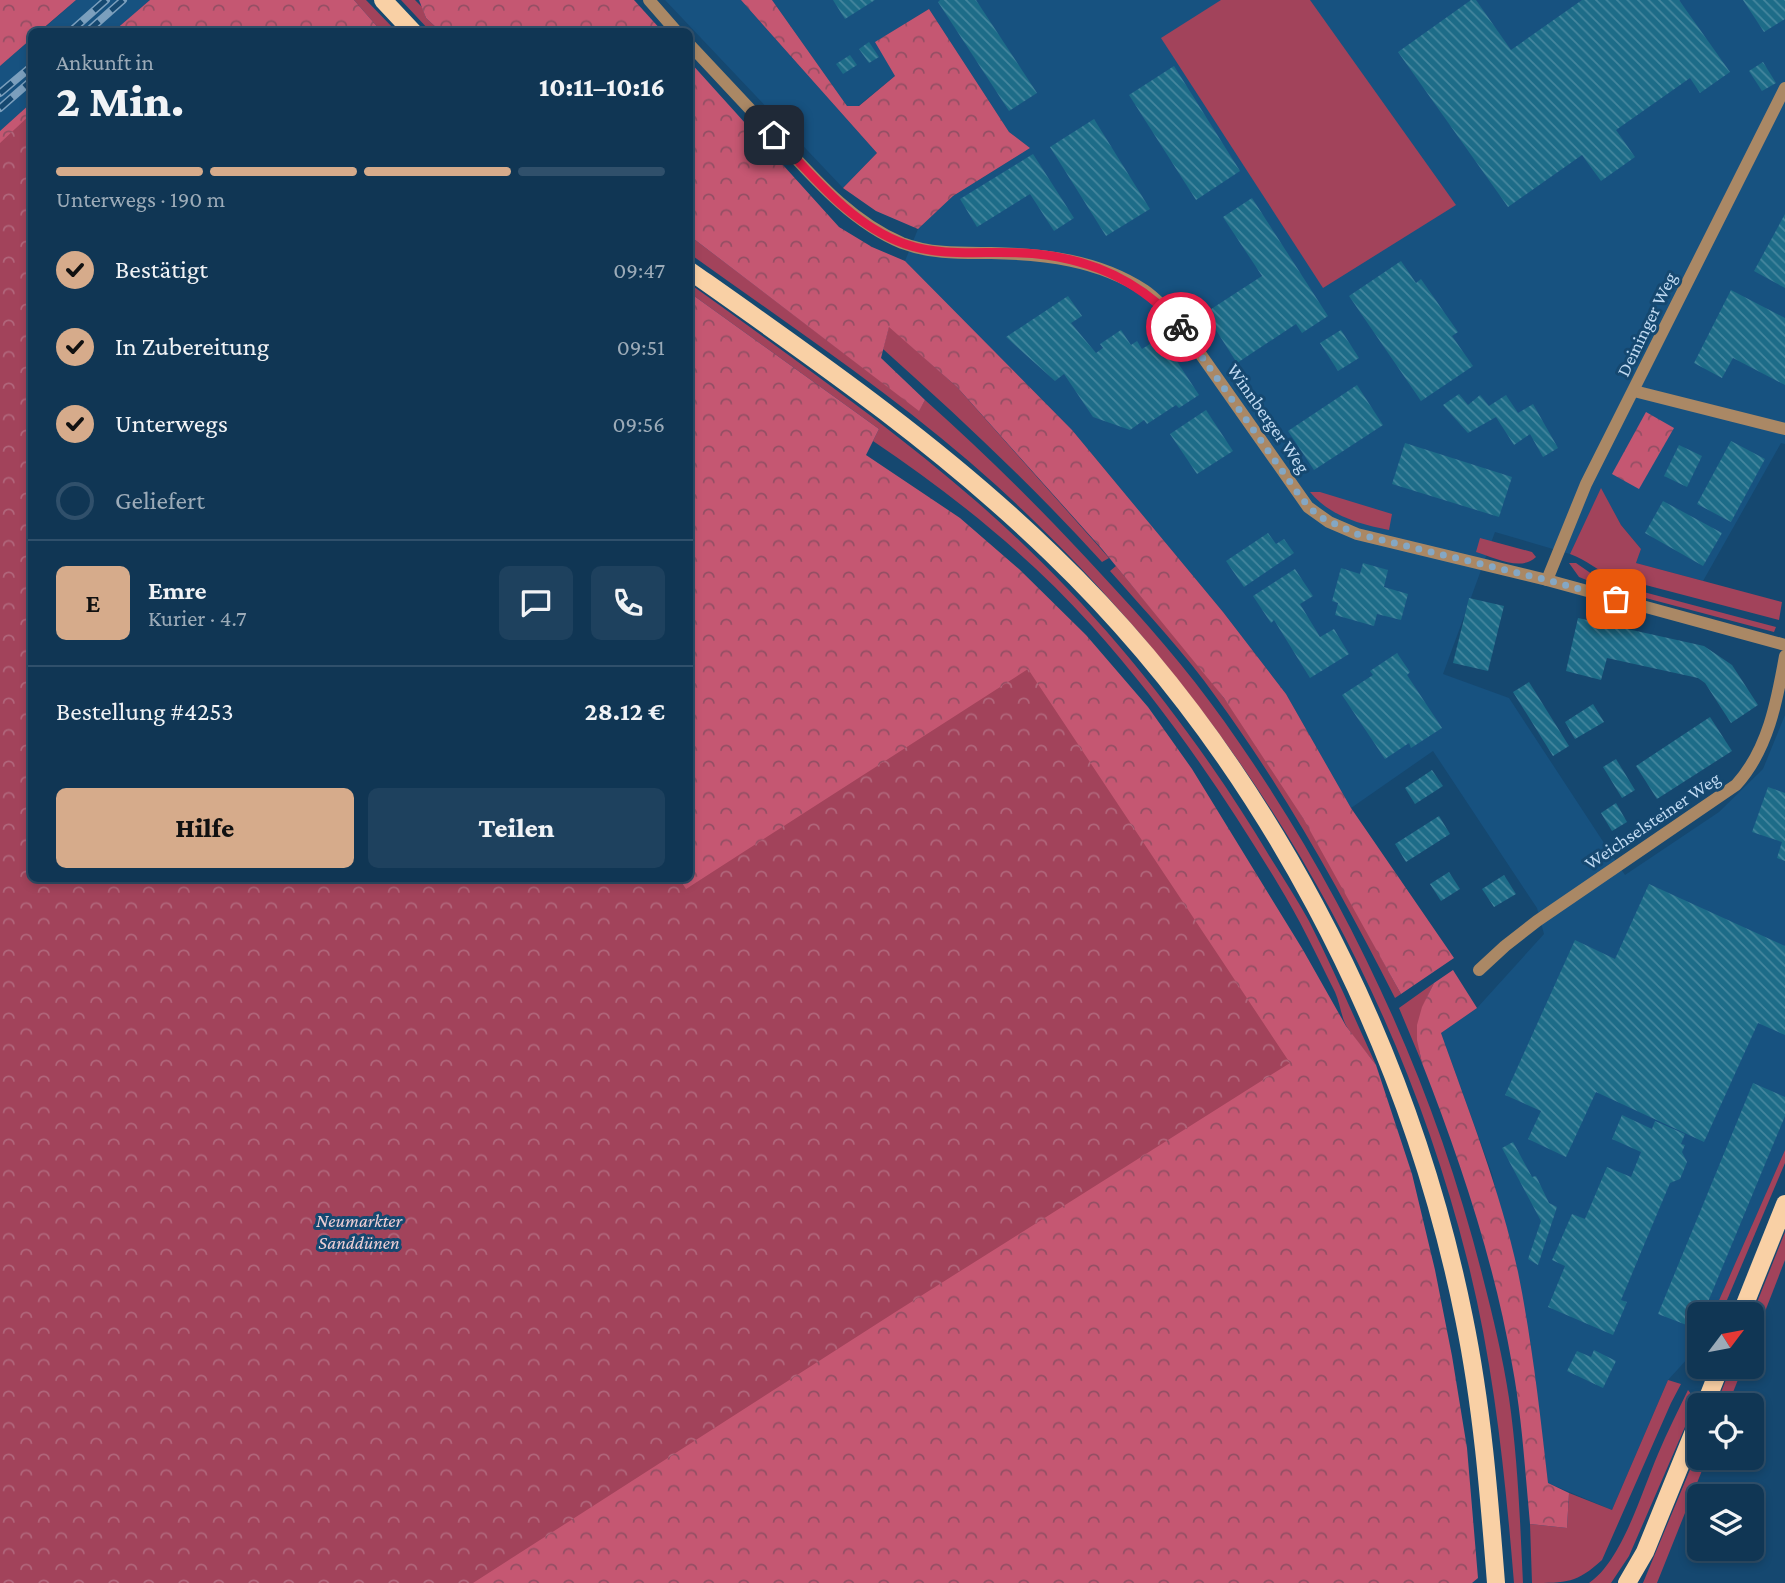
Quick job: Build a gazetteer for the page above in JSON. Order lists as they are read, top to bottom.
{
  "streets": {
    "street": ["Deininger Weg", "Winnberger Weg", "Weichselsteiner Weg"]
  },
  "crossings": [
    ["Deininger Weg", "Winnberger Weg"]
  ],
  "parks": ["Neumarkter Sanddünen"],
  "north": "top right",
  "page": {
    "heading": ["2 Min.", "Ankunft in", "10:11–10:16"],
    "panel": [
      "Emre",
      "Kurier · 4.7",
      "Bestellung #4253",
      "28.12 €"
    ],
    "bar": "Unterwegs · 190 m",
    "list": [
      ["Bestätigt", "09:47"],
      ["In Zubereitung", "09:51"],
      ["Unterwegs", "09:56"],
      "Geliefert"
    ],
    "round": "E",
    "buttons": ["Hilfe", "Teilen"]
  }
}
